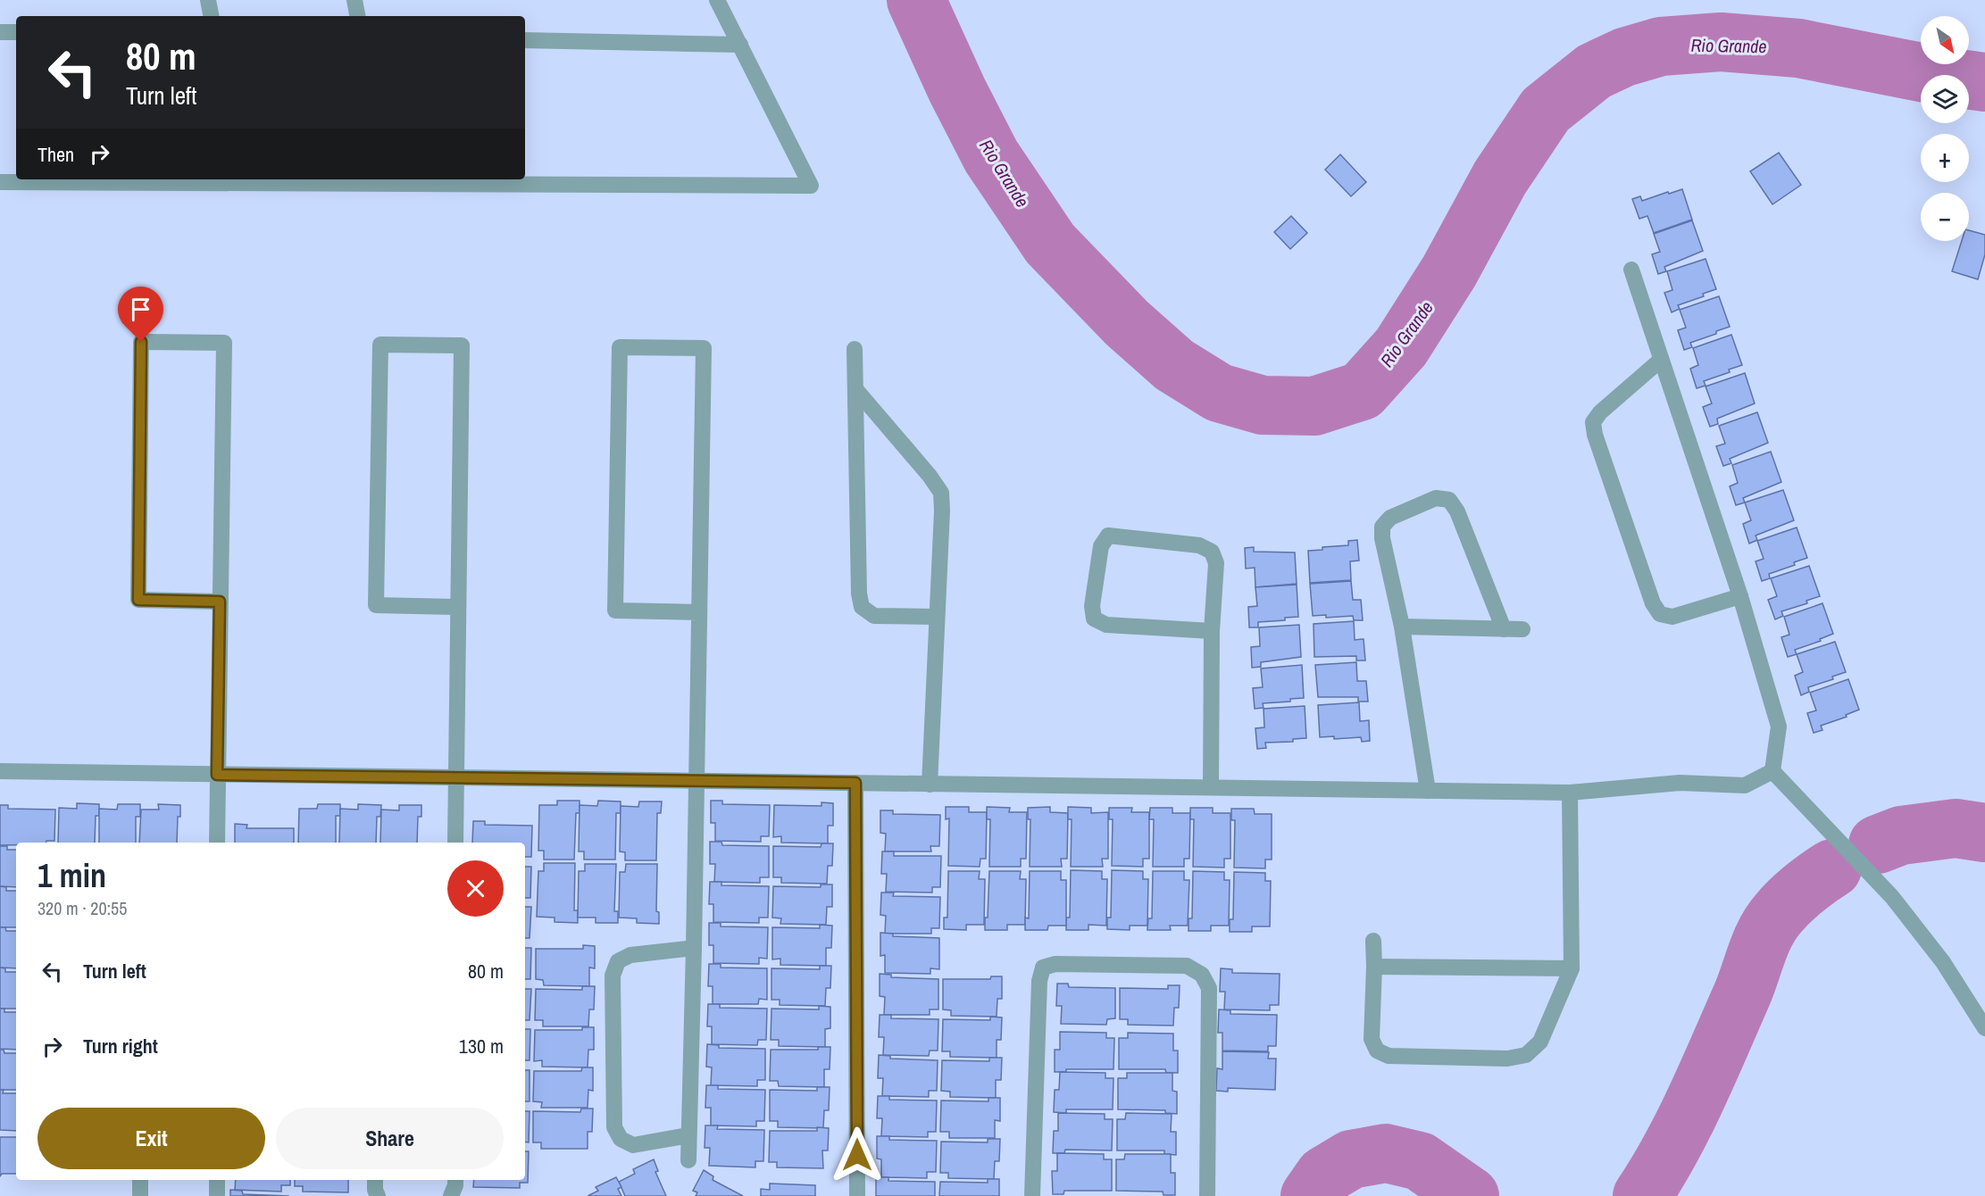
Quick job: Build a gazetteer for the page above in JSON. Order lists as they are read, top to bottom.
{
  "water": ["Rio Grande"],
  "north": "bottom right",
  "page": {
    "map_buttons": ["+", "−"],
    "turn": ["80 m", "Turn left"],
    "then": "Then",
    "heading": ["1 min", "320 m · 20:55"],
    "list": [
      {
        "name": "Turn left",
        "value": "80 m"
      },
      {
        "name": "Turn right",
        "value": "130 m"
      }
    ],
    "buttons": ["Exit", "Share"]
  }
}
